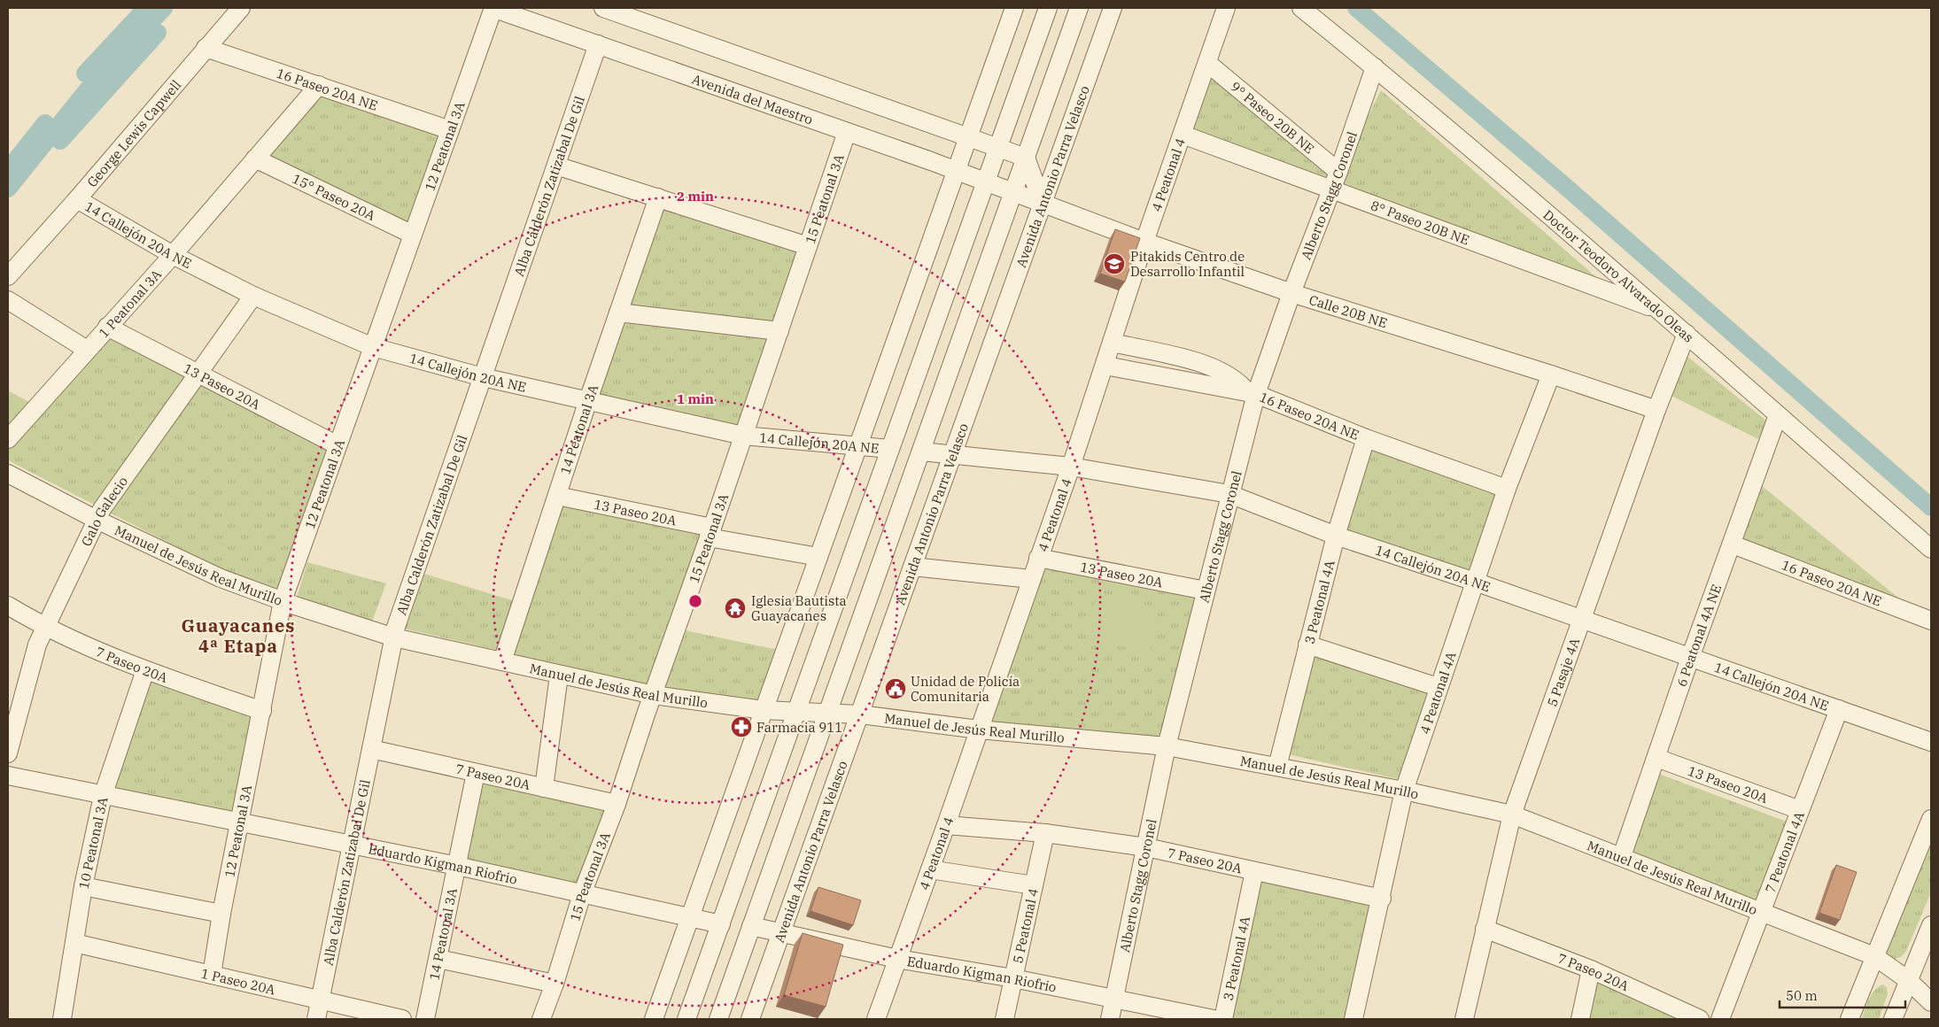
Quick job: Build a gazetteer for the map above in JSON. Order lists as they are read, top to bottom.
{
  "streets": {
    "street": [
      "16 Paseo 20A NE",
      "Avenida del Maestro",
      "9° Paseo 20B NE",
      "George Lewis Capwell",
      "12 Peatonal 3A",
      "4 Peatonal 4",
      "Avenida Antonio Parra Velasco",
      "Alba Calderón Zatizabal De Gil",
      "Alberto Stagg Coronel",
      "15° Paseo 20A",
      "15 Peatonal 3A",
      "8° Paseo 20B NE",
      "14 Callejón 20A NE",
      "Doctor Teodoro Alvarado Oleas",
      "1 Peatonal 3A",
      "Calle 20B NE",
      "13 Paseo 20A",
      "14 Peatonal 3A",
      "Galo Galecio",
      "Manuel de Jesús Real Murillo",
      "3 Peatonal 4A",
      "6 Peatonal 4A NE",
      "7 Paseo 20A",
      "5 Pasaje 4A",
      "4 Peatonal 4A",
      "10 Peatonal 3A",
      "7 Peatonal 4A",
      "Eduardo Kigman Riofrio",
      "5 Peatonal 4",
      "1 Paseo 20A"
    ]
  },
  "crossings": [
    ["16 Paseo 20A NE", "George Lewis Capwell"],
    ["16 Paseo 20A NE", "12 Peatonal 3A"],
    ["16 Paseo 20A NE", "4 Peatonal 4"],
    ["16 Paseo 20A NE", "Alberto Stagg Coronel"],
    ["16 Paseo 20A NE", "1 Peatonal 3A"],
    ["16 Paseo 20A NE", "3 Peatonal 4A"],
    ["16 Paseo 20A NE", "6 Peatonal 4A NE"],
    ["16 Paseo 20A NE", "4 Peatonal 4A"],
    ["Avenida del Maestro", "12 Peatonal 3A"],
    ["Avenida del Maestro", "Alba Calderón Zatizabal De Gil"],
    ["Avenida del Maestro", "15 Peatonal 3A"],
    ["Avenida del Maestro", "Calle 20B NE"],
    ["9° Paseo 20B NE", "4 Peatonal 4"],
    ["9° Paseo 20B NE", "Alberto Stagg Coronel"],
    ["George Lewis Capwell", "14 Callejón 20A NE"],
    ["12 Peatonal 3A", "15° Paseo 20A"],
    ["12 Peatonal 3A", "14 Callejón 20A NE"],
    ["12 Peatonal 3A", "13 Paseo 20A"],
    ["12 Peatonal 3A", "Manuel de Jesús Real Murillo"],
    ["12 Peatonal 3A", "7 Paseo 20A"],
    ["12 Peatonal 3A", "Eduardo Kigman Riofrio"],
    ["12 Peatonal 3A", "1 Paseo 20A"],
    ["4 Peatonal 4", "8° Paseo 20B NE"],
    ["4 Peatonal 4", "14 Callejón 20A NE"],
    ["4 Peatonal 4", "Calle 20B NE"],
    ["4 Peatonal 4", "13 Paseo 20A"],
    ["4 Peatonal 4", "Manuel de Jesús Real Murillo"],
    ["4 Peatonal 4", "7 Paseo 20A"],
    ["4 Peatonal 4", "Eduardo Kigman Riofrio"],
    ["Avenida Antonio Parra Velasco", "14 Callejón 20A NE"],
    ["Avenida Antonio Parra Velasco", "Calle 20B NE"],
    ["Avenida Antonio Parra Velasco", "Manuel de Jesús Real Murillo"],
    ["Avenida Antonio Parra Velasco", "Eduardo Kigman Riofrio"],
    ["Alba Calderón Zatizabal De Gil", "14 Callejón 20A NE"],
    ["Alba Calderón Zatizabal De Gil", "Manuel de Jesús Real Murillo"],
    ["Alba Calderón Zatizabal De Gil", "7 Paseo 20A"],
    ["Alba Calderón Zatizabal De Gil", "Eduardo Kigman Riofrio"],
    ["Alba Calderón Zatizabal De Gil", "1 Paseo 20A"],
    ["Alberto Stagg Coronel", "8° Paseo 20B NE"],
    ["Alberto Stagg Coronel", "14 Callejón 20A NE"],
    ["Alberto Stagg Coronel", "Doctor Teodoro Alvarado Oleas"],
    ["Alberto Stagg Coronel", "Calle 20B NE"],
    ["Alberto Stagg Coronel", "13 Paseo 20A"],
    ["Alberto Stagg Coronel", "Manuel de Jesús Real Murillo"],
    ["Alberto Stagg Coronel", "7 Paseo 20A"],
    ["Alberto Stagg Coronel", "Eduardo Kigman Riofrio"],
    ["15° Paseo 20A", "1 Peatonal 3A"],
    ["15 Peatonal 3A", "14 Callejón 20A NE"],
    ["15 Peatonal 3A", "13 Paseo 20A"],
    ["15 Peatonal 3A", "Manuel de Jesús Real Murillo"],
    ["15 Peatonal 3A", "7 Paseo 20A"],
    ["15 Peatonal 3A", "Eduardo Kigman Riofrio"],
    ["8° Paseo 20B NE", "Doctor Teodoro Alvarado Oleas"],
    ["14 Callejón 20A NE", "1 Peatonal 3A"],
    ["14 Callejón 20A NE", "14 Peatonal 3A"],
    ["14 Callejón 20A NE", "Galo Galecio"],
    ["14 Callejón 20A NE", "3 Peatonal 4A"],
    ["14 Callejón 20A NE", "6 Peatonal 4A NE"],
    ["14 Callejón 20A NE", "5 Pasaje 4A"],
    ["14 Callejón 20A NE", "4 Peatonal 4A"],
    ["14 Callejón 20A NE", "7 Peatonal 4A"],
    ["Doctor Teodoro Alvarado Oleas", "6 Peatonal 4A NE"],
    ["Doctor Teodoro Alvarado Oleas", "5 Pasaje 4A"],
    ["1 Peatonal 3A", "13 Paseo 20A"],
    ["Calle 20B NE", "5 Pasaje 4A"],
    ["Calle 20B NE", "4 Peatonal 4A"],
    ["13 Paseo 20A", "14 Peatonal 3A"],
    ["13 Paseo 20A", "Galo Galecio"],
    ["13 Paseo 20A", "6 Peatonal 4A NE"],
    ["13 Paseo 20A", "7 Peatonal 4A"],
    ["14 Peatonal 3A", "Manuel de Jesús Real Murillo"],
    ["14 Peatonal 3A", "7 Paseo 20A"],
    ["14 Peatonal 3A", "Eduardo Kigman Riofrio"],
    ["Galo Galecio", "Manuel de Jesús Real Murillo"],
    ["Galo Galecio", "7 Paseo 20A"],
    ["Manuel de Jesús Real Murillo", "3 Peatonal 4A"],
    ["Manuel de Jesús Real Murillo", "6 Peatonal 4A NE"],
    ["Manuel de Jesús Real Murillo", "5 Pasaje 4A"],
    ["Manuel de Jesús Real Murillo", "4 Peatonal 4A"],
    ["Manuel de Jesús Real Murillo", "7 Peatonal 4A"],
    ["3 Peatonal 4A", "7 Paseo 20A"],
    ["7 Paseo 20A", "5 Pasaje 4A"],
    ["7 Paseo 20A", "4 Peatonal 4A"],
    ["7 Paseo 20A", "10 Peatonal 3A"],
    ["7 Paseo 20A", "5 Peatonal 4"],
    ["10 Peatonal 3A", "Eduardo Kigman Riofrio"],
    ["10 Peatonal 3A", "1 Paseo 20A"],
    ["Eduardo Kigman Riofrio", "5 Peatonal 4"]
  ],
  "districts": ["Guayacanes 4ª Etapa"],
  "places": {
    "school or university": ["Pitakids Centro de Desarrollo Infantil"],
    "temple": ["Iglesia Bautista Guayacanes"],
    "public building": ["Unidad de Policía Comunitaria"],
    "pharmacy": ["Farmacia 911"]
  },
  "scale_bar": "50 m",
  "rings": ["2 min", "1 min"]
}
